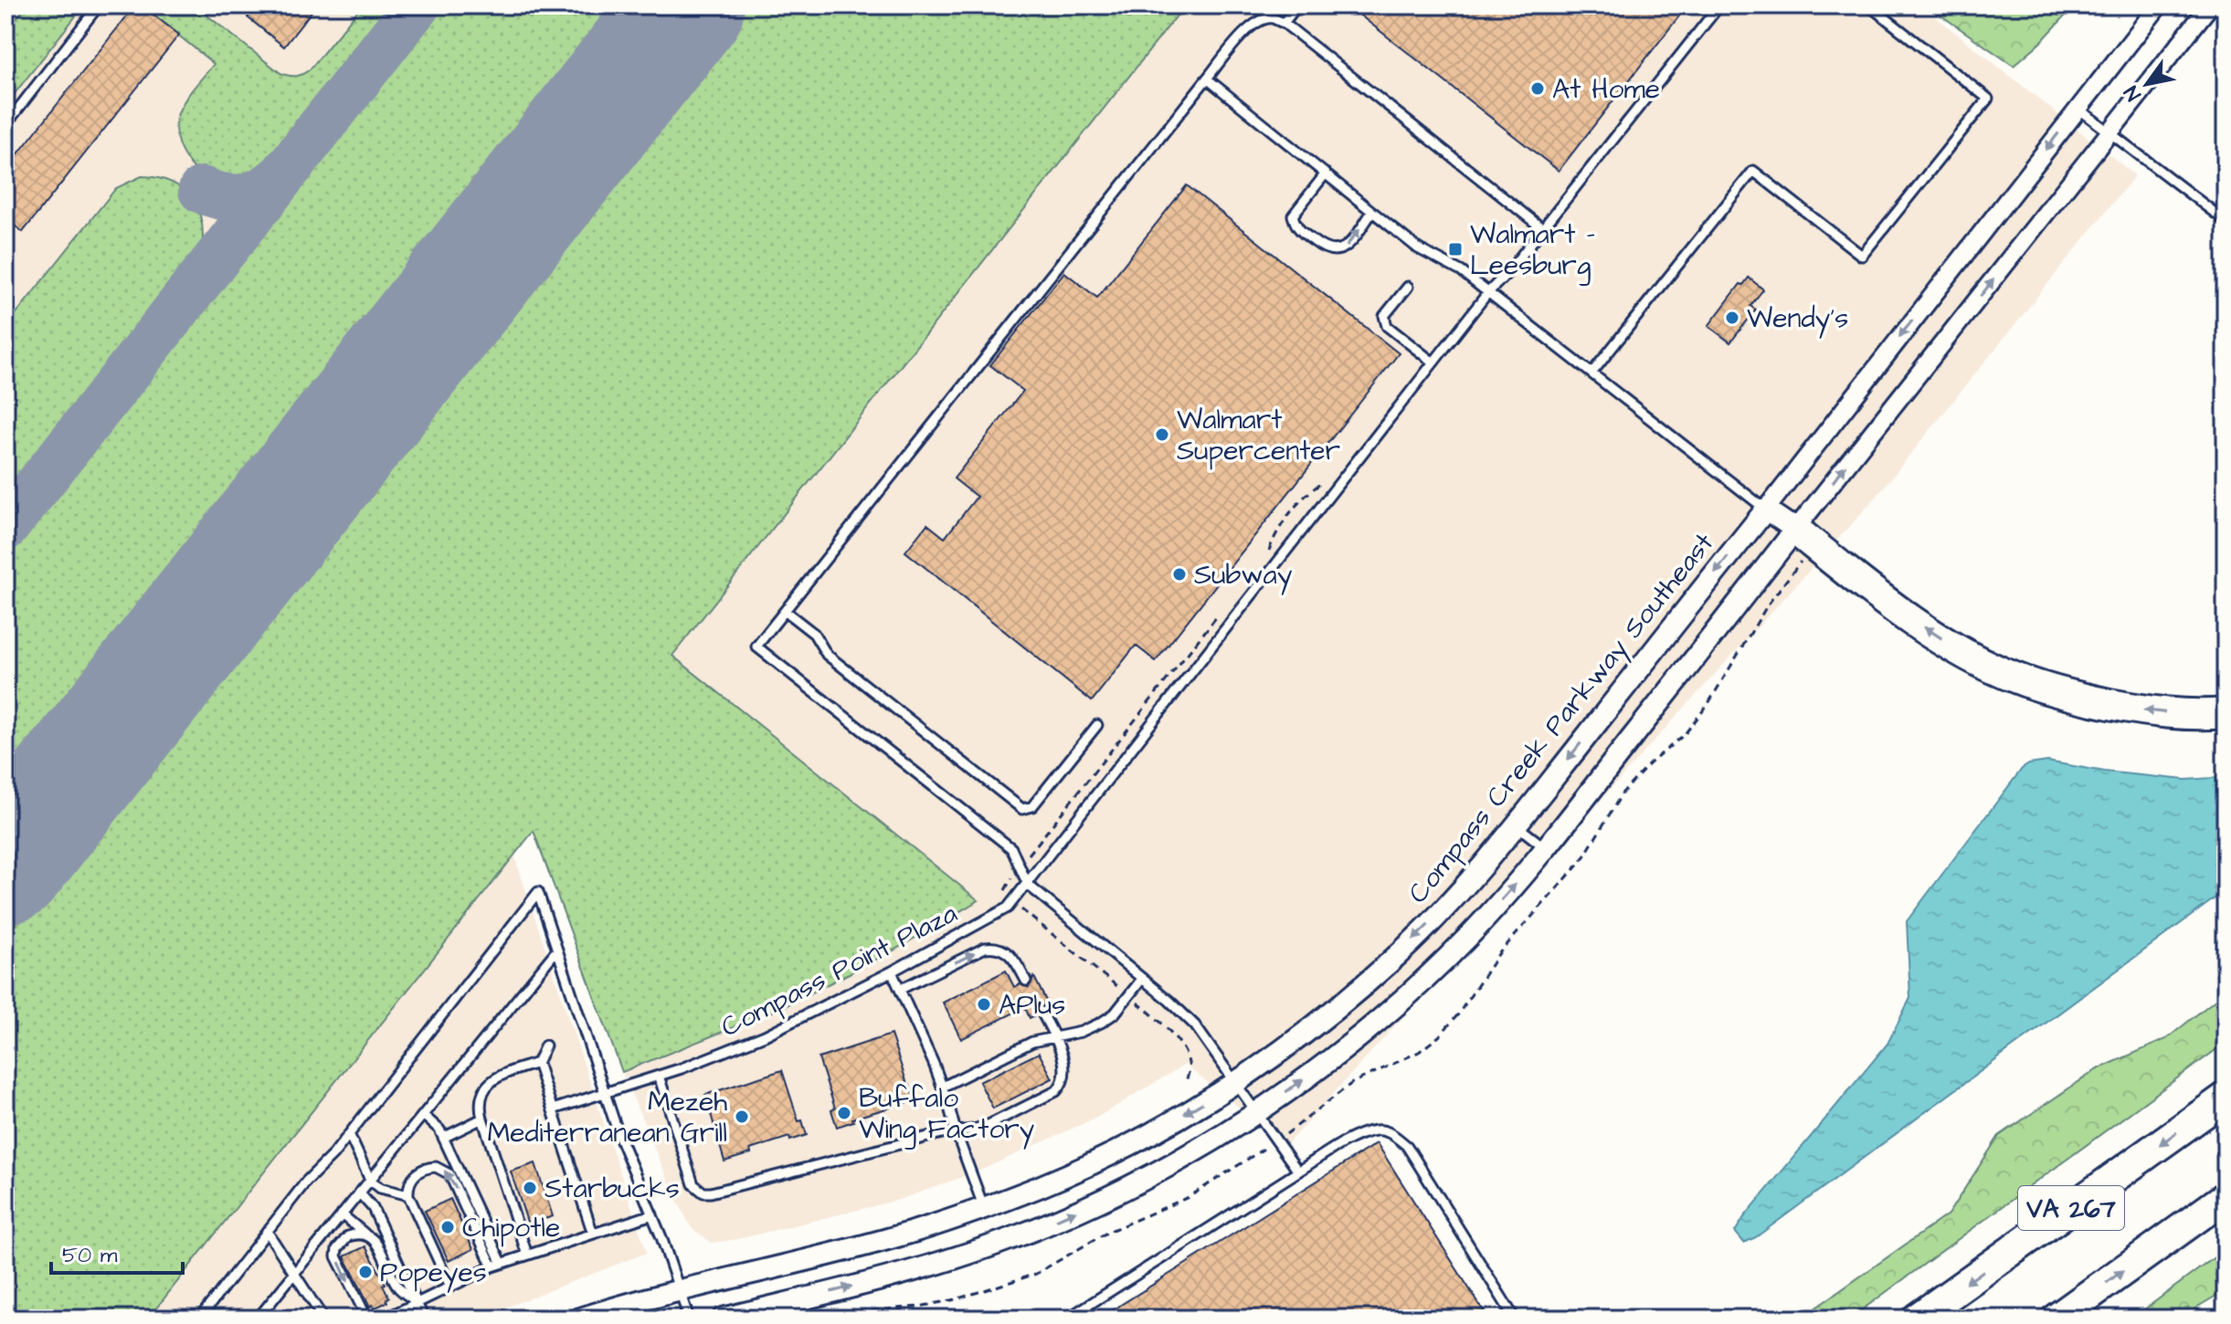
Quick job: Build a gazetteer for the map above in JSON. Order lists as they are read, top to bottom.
{
  "streets": {
    "highway": ["VA 267"],
    "street": ["Compass Creek Parkway Southeast"],
    "lane": ["Compass Point Plaza"]
  },
  "places": {
    "other": [
      "At Home",
      "Wendy's",
      "Walmart Supercenter",
      "Subway",
      "APlus",
      "Buffalo Wing Factory",
      "Mezeh Mediterranean Grill",
      "Starbucks",
      "Chipotle",
      "Popeyes"
    ],
    "transit": ["Walmart - Leesburg"]
  },
  "scale_bar": "50 m",
  "north": "bottom left"
}
